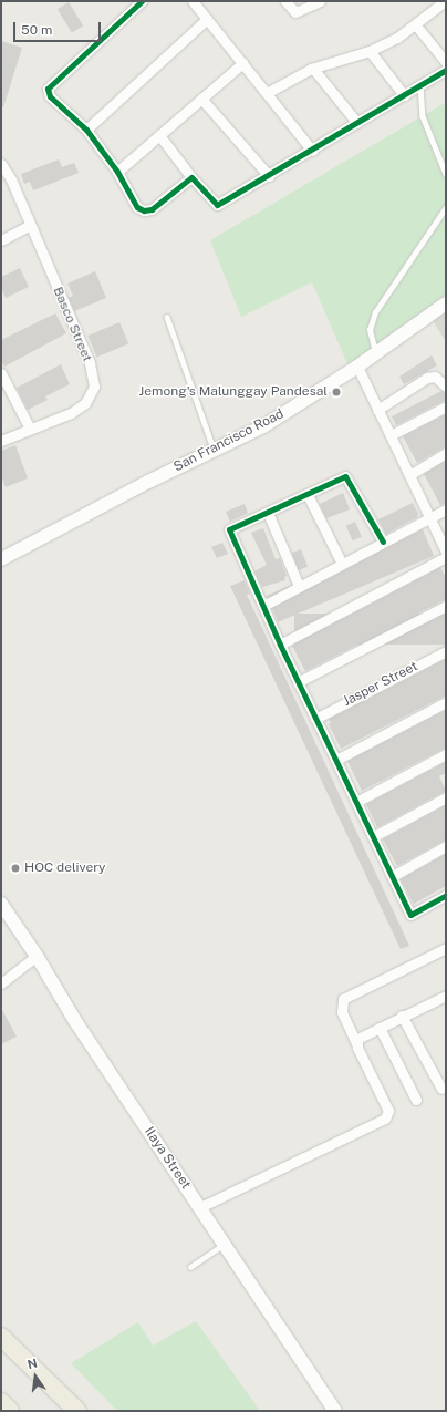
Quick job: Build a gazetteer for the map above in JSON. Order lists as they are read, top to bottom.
{
  "streets": {
    "street": [
      "Basco Street",
      "San Francisco Road",
      "Jasper Street",
      "Ilaya Street"
    ]
  },
  "places": ["Jemong's Malunggay Pandesal", "HOC delivery"],
  "scale_bar": "50 m",
  "north": "top"
}
